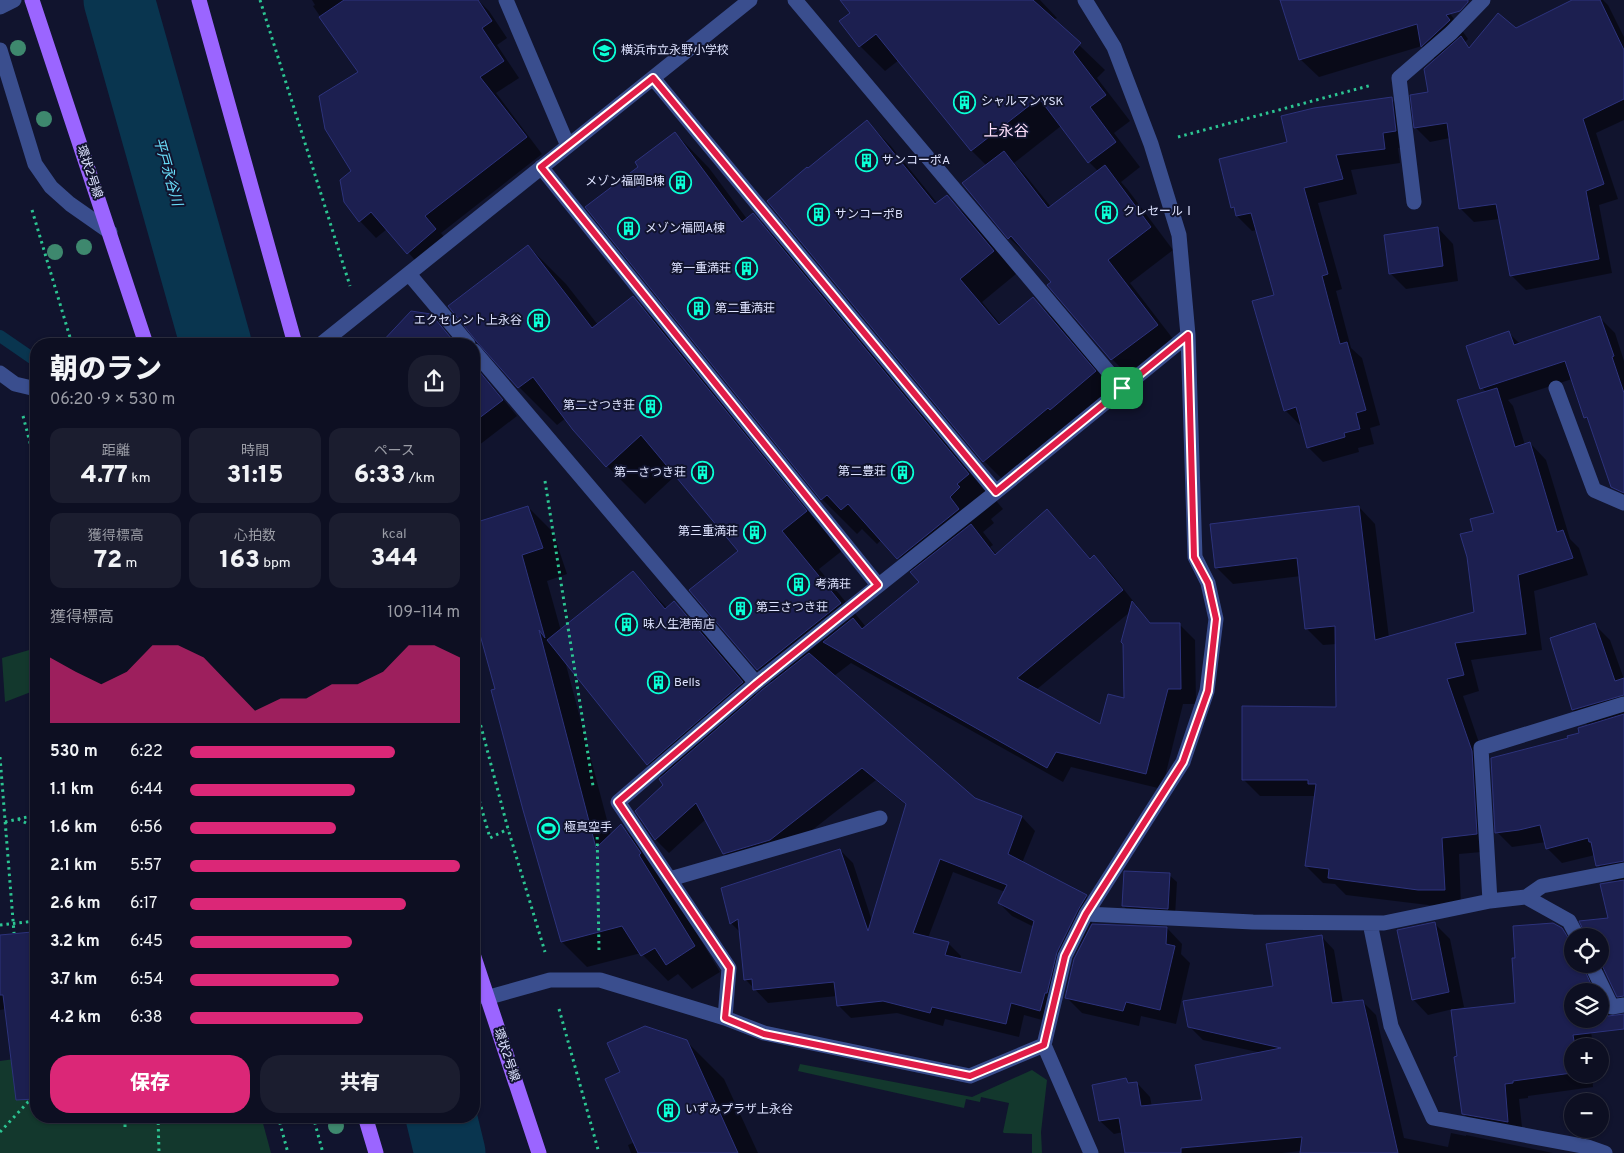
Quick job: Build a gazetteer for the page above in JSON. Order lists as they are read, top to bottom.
{
  "streets": {
    "main road": ["環状2号線"]
  },
  "districts": ["上永谷"],
  "water": ["平戸永谷川"],
  "places": {
    "school or university": ["横浜市立永野小学校"],
    "building": [
      "シャルマンYSK",
      "サンコーポA",
      "メゾン福岡B棟",
      "クレセールⅠ",
      "サンコーポB",
      "メゾン福岡A棟",
      "第一重満荘",
      "第二重満荘",
      "エクセレント上永谷",
      "第二さつき荘",
      "第二豊荘",
      "第一さつき荘",
      "第三重満荘",
      "考満荘",
      "第三さつき荘",
      "味人生港南店",
      "Bells",
      "いずみプラザ上永谷"
    ],
    "sports": ["極真空手"]
  },
  "page": {
    "heading": ["朝のラン", "06:20 · 9 × 530 m"],
    "stats": [
      ["距離", "4.77 km"],
      ["時間", "31:15"],
      ["ペース", "6:33 /km"],
      ["獲得標高", "72 m"],
      ["心拍数", "163 bpm"],
      ["kcal", "344"]
    ],
    "chart": ["獲得標高", "109–114 m"],
    "list": [
      {
        "name": "530 m",
        "note": "6:22"
      },
      {
        "name": "1.1 km",
        "note": "6:44"
      },
      {
        "name": "1.6 km",
        "note": "6:56"
      },
      {
        "name": "2.1 km",
        "note": "5:57"
      },
      {
        "name": "2.6 km",
        "note": "6:17"
      },
      {
        "name": "3.2 km",
        "note": "6:45"
      },
      {
        "name": "3.7 km",
        "note": "6:54"
      },
      {
        "name": "4.2 km",
        "note": "6:38"
      }
    ],
    "map_buttons": ["+", "−"],
    "buttons": ["保存", "共有"]
  }
}
